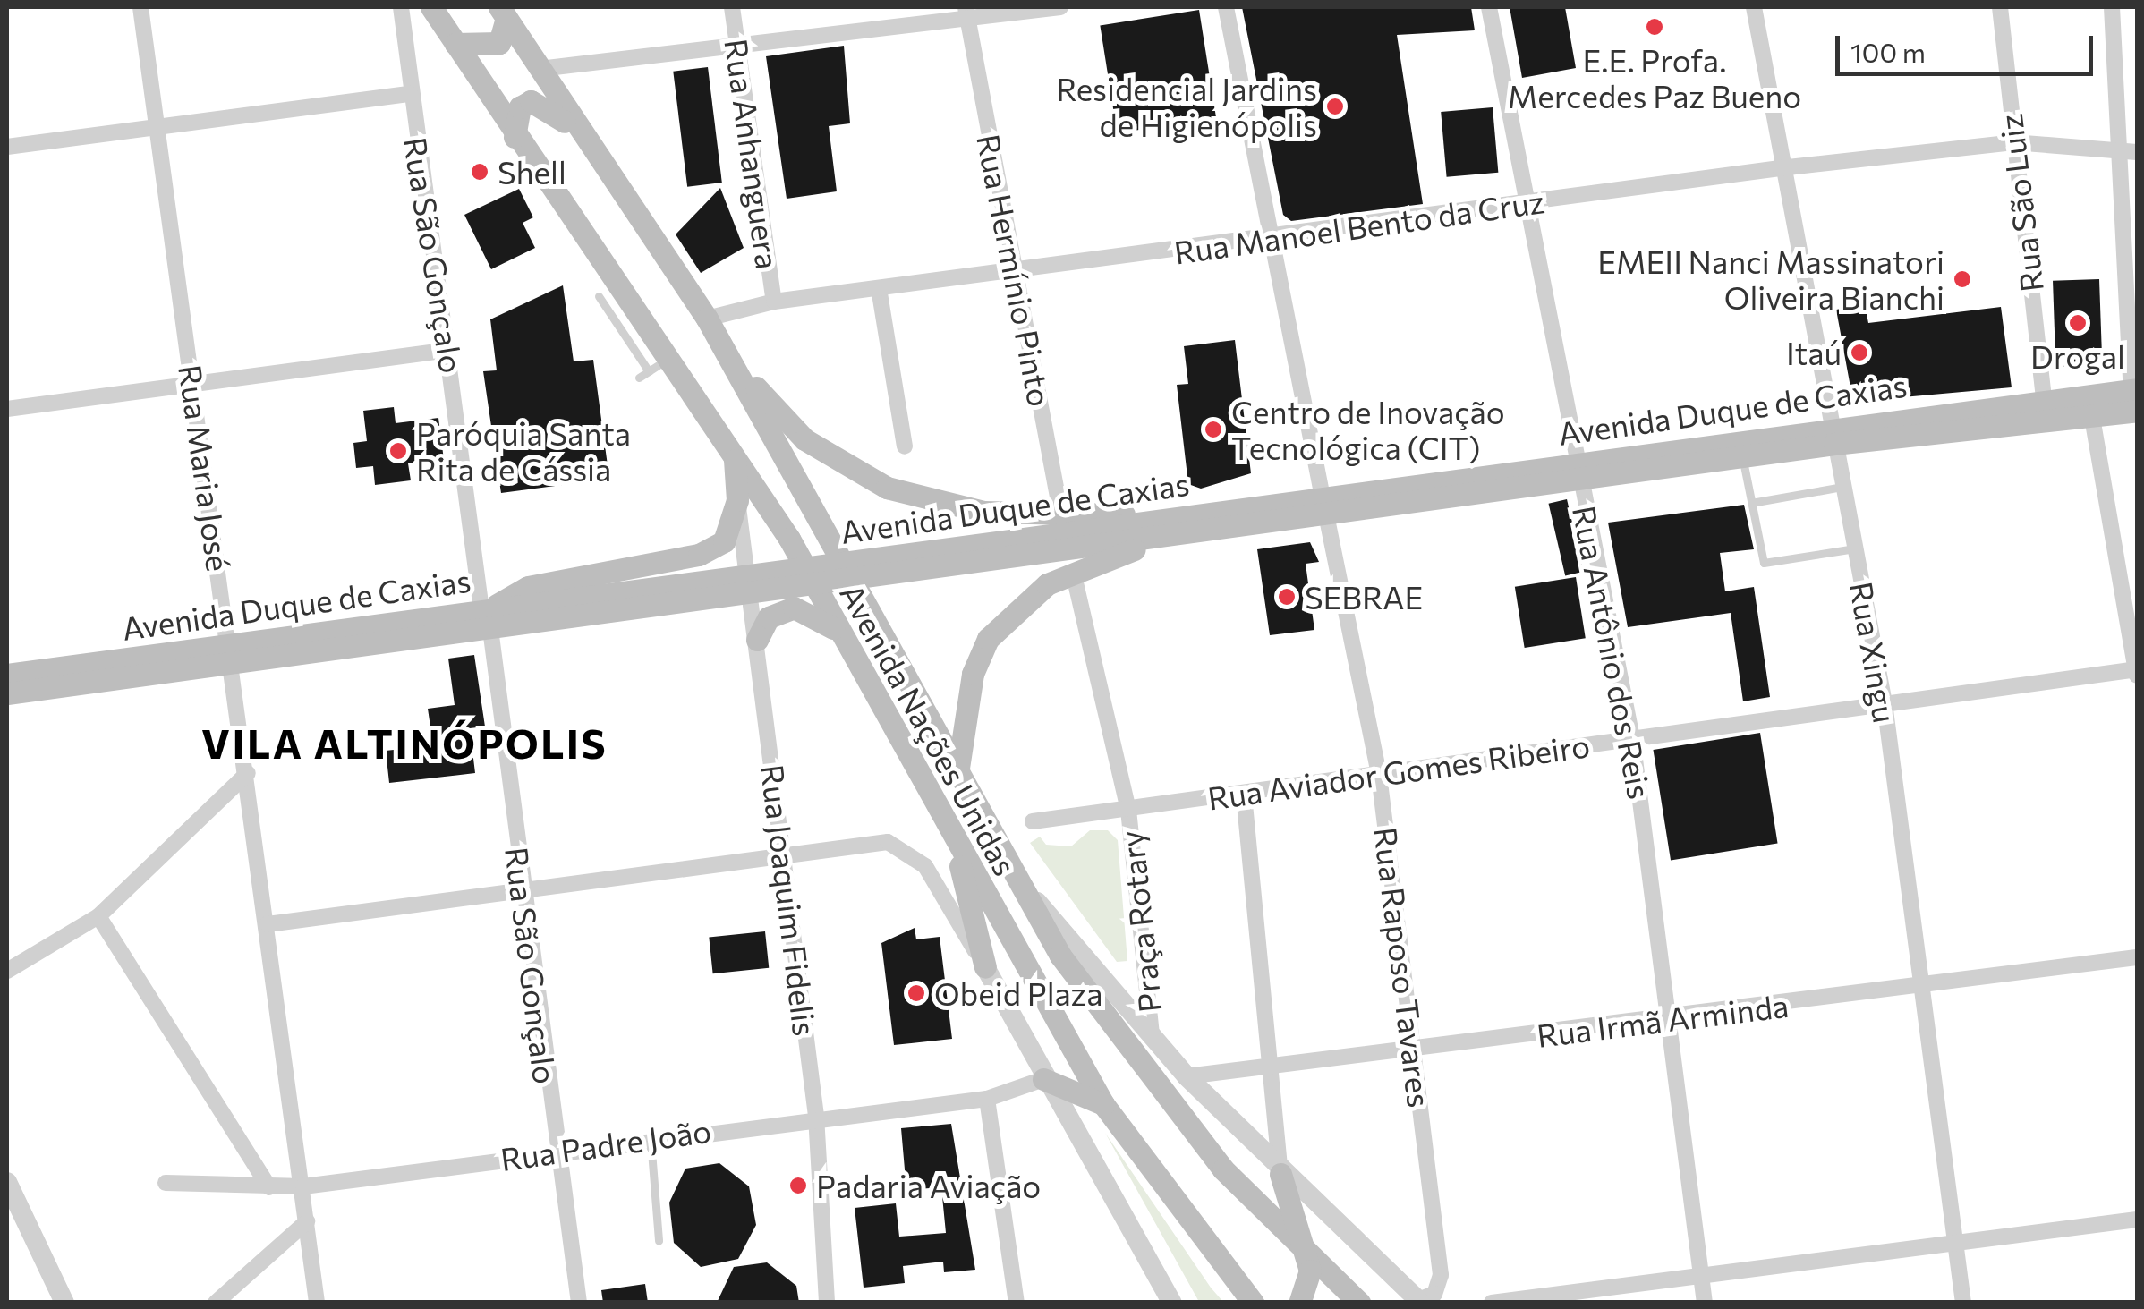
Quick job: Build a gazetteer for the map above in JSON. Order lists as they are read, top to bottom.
{
  "streets": {
    "main road": ["Avenida Duque de Caxias", "Avenida Nações Unidas"],
    "street": [
      "Rua Anhanguera",
      "Rua São Luiz",
      "Rua Manoel Bento da Cruz",
      "Rua São Gonçalo",
      "Rua Hermínio Pinto",
      "Rua Maria José",
      "Rua Antônio dos Reis",
      "Rua Xingu",
      "Rua Aviador Gomes Ribeiro",
      "Rua Joaquim Fidelis",
      "Praça Rotary",
      "Rua Raposo Tavares",
      "Rua Irmã Arminda",
      "Rua Padre João"
    ]
  },
  "crossings": [
    ["Rua Anhanguera", "Rua Manoel Bento da Cruz"],
    ["Rua São Luiz", "Rua Manoel Bento da Cruz"],
    ["Rua São Luiz", "Avenida Duque de Caxias"],
    ["Rua Manoel Bento da Cruz", "Rua Hermínio Pinto"],
    ["Rua Manoel Bento da Cruz", "Rua Antônio dos Reis"],
    ["Rua Manoel Bento da Cruz", "Rua Xingu"],
    ["Rua Manoel Bento da Cruz", "Avenida Nações Unidas"],
    ["Rua Manoel Bento da Cruz", "Rua Raposo Tavares"],
    ["Rua São Gonçalo", "Avenida Duque de Caxias"],
    ["Rua São Gonçalo", "Rua Padre João"],
    ["Rua Hermínio Pinto", "Avenida Duque de Caxias"],
    ["Avenida Duque de Caxias", "Rua Maria José"],
    ["Avenida Duque de Caxias", "Rua Antônio dos Reis"],
    ["Avenida Duque de Caxias", "Rua Xingu"],
    ["Avenida Duque de Caxias", "Rua Raposo Tavares"],
    ["Rua Maria José", "Rua Padre João"],
    ["Rua Antônio dos Reis", "Rua Aviador Gomes Ribeiro"],
    ["Rua Antônio dos Reis", "Rua Irmã Arminda"],
    ["Rua Xingu", "Rua Aviador Gomes Ribeiro"],
    ["Rua Xingu", "Rua Irmã Arminda"],
    ["Avenida Nações Unidas", "Praça Rotary"],
    ["Avenida Nações Unidas", "Rua Raposo Tavares"],
    ["Avenida Nações Unidas", "Rua Irmã Arminda"],
    ["Rua Aviador Gomes Ribeiro", "Praça Rotary"],
    ["Rua Aviador Gomes Ribeiro", "Rua Raposo Tavares"],
    ["Rua Joaquim Fidelis", "Rua Padre João"],
    ["Rua Raposo Tavares", "Rua Irmã Arminda"]
  ],
  "districts": ["VILA ALTINÓPOLIS"],
  "places": [
    "E.E. Profa. Mercedes Paz Bueno",
    "Residencial Jardins de Higienópolis",
    "Shell",
    "EMEII Nanci Massinatori Oliveira Bianchi",
    "Drogal",
    "Itaú",
    "Centro de Inovação Tecnológica (CIT)",
    "Paróquia Santa Rita de Cássia",
    "SEBRAE",
    "Obeid Plaza",
    "Padaria Aviação"
  ],
  "scale_bar": "100 m"
}
